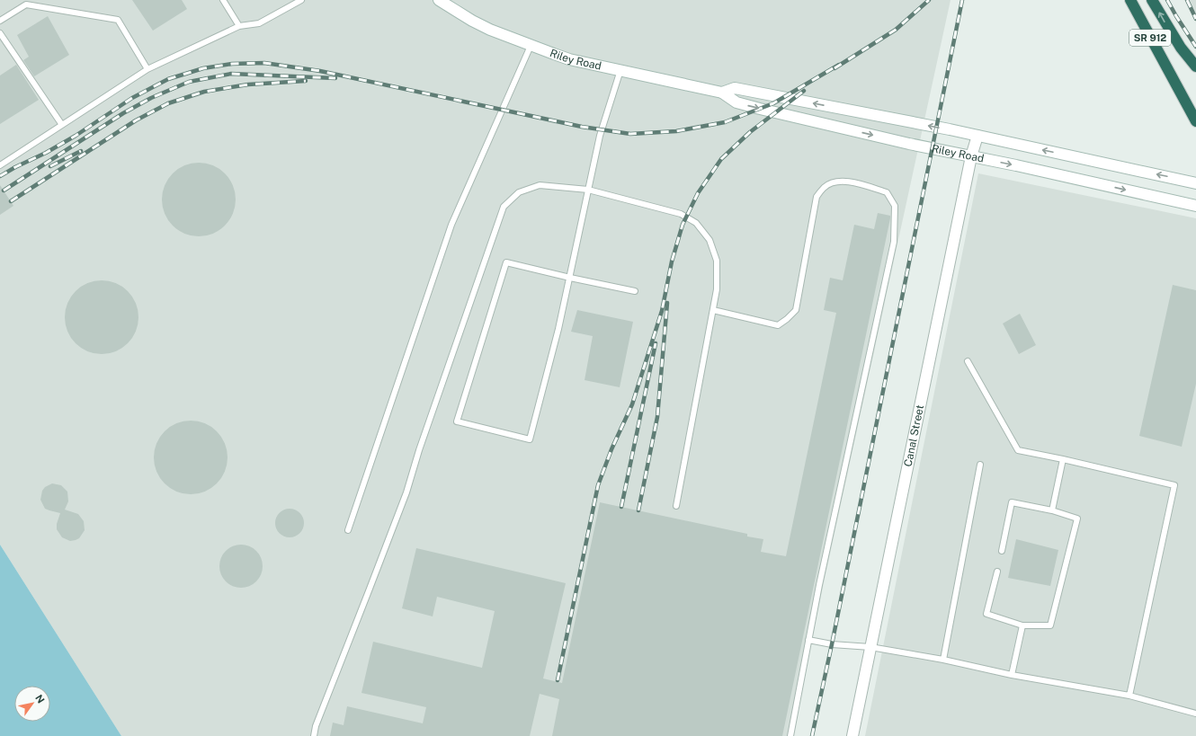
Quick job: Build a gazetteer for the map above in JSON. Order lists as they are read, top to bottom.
{
  "streets": {
    "highway": ["SR 912"],
    "main road": ["Riley Road", "Canal Street"]
  },
  "crossings": [
    ["Riley Road", "Canal Street"]
  ],
  "north": "top right"
}
